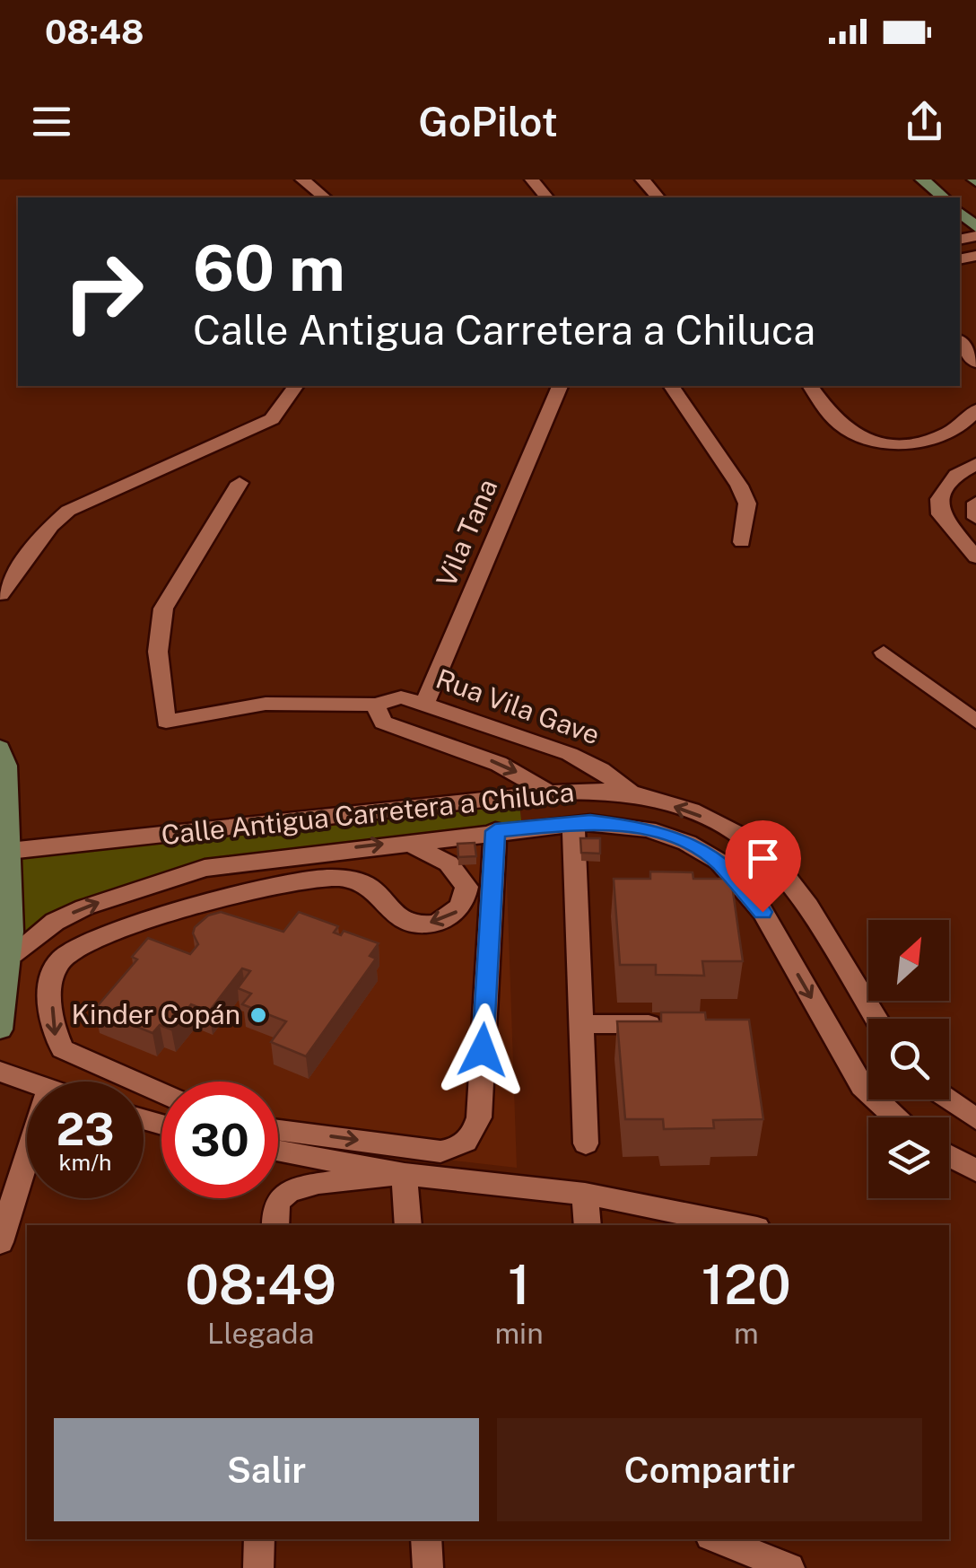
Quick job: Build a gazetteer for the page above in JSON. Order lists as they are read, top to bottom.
{
  "streets": {
    "street": ["Vila Tana", "Rua Vila Gave", "Calle Antigua Carretera a Chiluca"]
  },
  "crossings": [
    ["Vila Tana", "Rua Vila Gave"],
    ["Rua Vila Gave", "Calle Antigua Carretera a Chiluca"]
  ],
  "places": ["Kinder Copán"],
  "north": "top right",
  "page": {
    "status": "08:48",
    "header": "GoPilot",
    "turn": ["60 m", "Calle Antigua Carretera a Chiluca"],
    "speed": "23 km/h",
    "limit": "30",
    "eta": [
      "08:49",
      "Llegada",
      "1",
      "min",
      "120",
      "m"
    ],
    "buttons": ["Salir", "Compartir"]
  }
}
